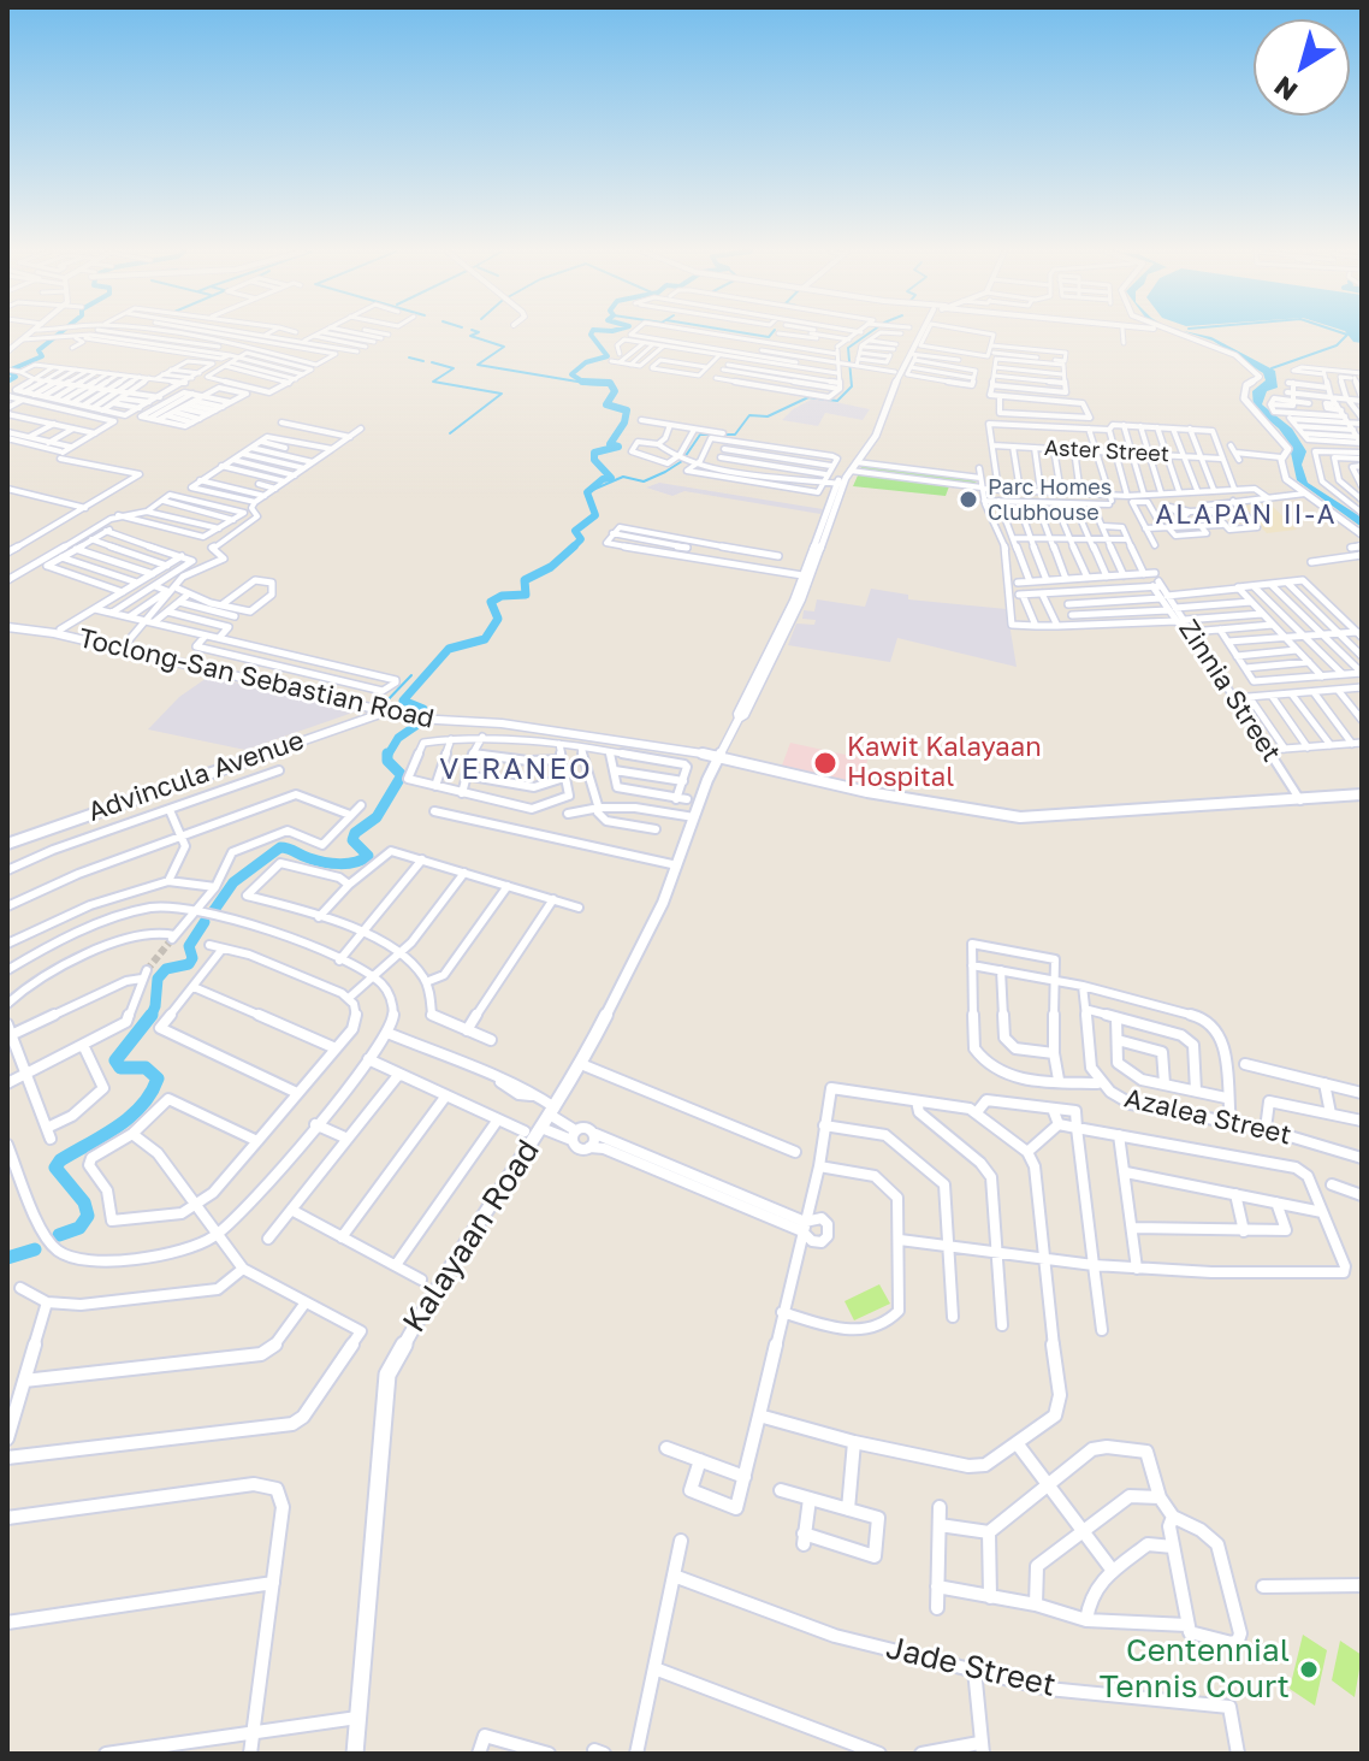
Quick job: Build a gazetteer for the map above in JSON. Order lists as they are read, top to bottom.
{
  "streets": {
    "main road": ["Toclong-San Sebastian Road", "Advincula Avenue", "Kalayaan Road"],
    "street": [
      "Aster Street",
      "Zinnia Street",
      "Azalea Street",
      "Jade Street"
    ]
  },
  "crossings": [
    ["Toclong-San Sebastian Road", "Zinnia Street"],
    ["Toclong-San Sebastian Road", "Advincula Avenue"],
    ["Toclong-San Sebastian Road", "Kalayaan Road"]
  ],
  "districts": ["ALAPAN II-A", "VERANEO"],
  "places": ["Parc Homes Clubhouse", "Kawit Kalayaan Hospital", "Centennial Tennis Court"],
  "north": "bottom left"
}
